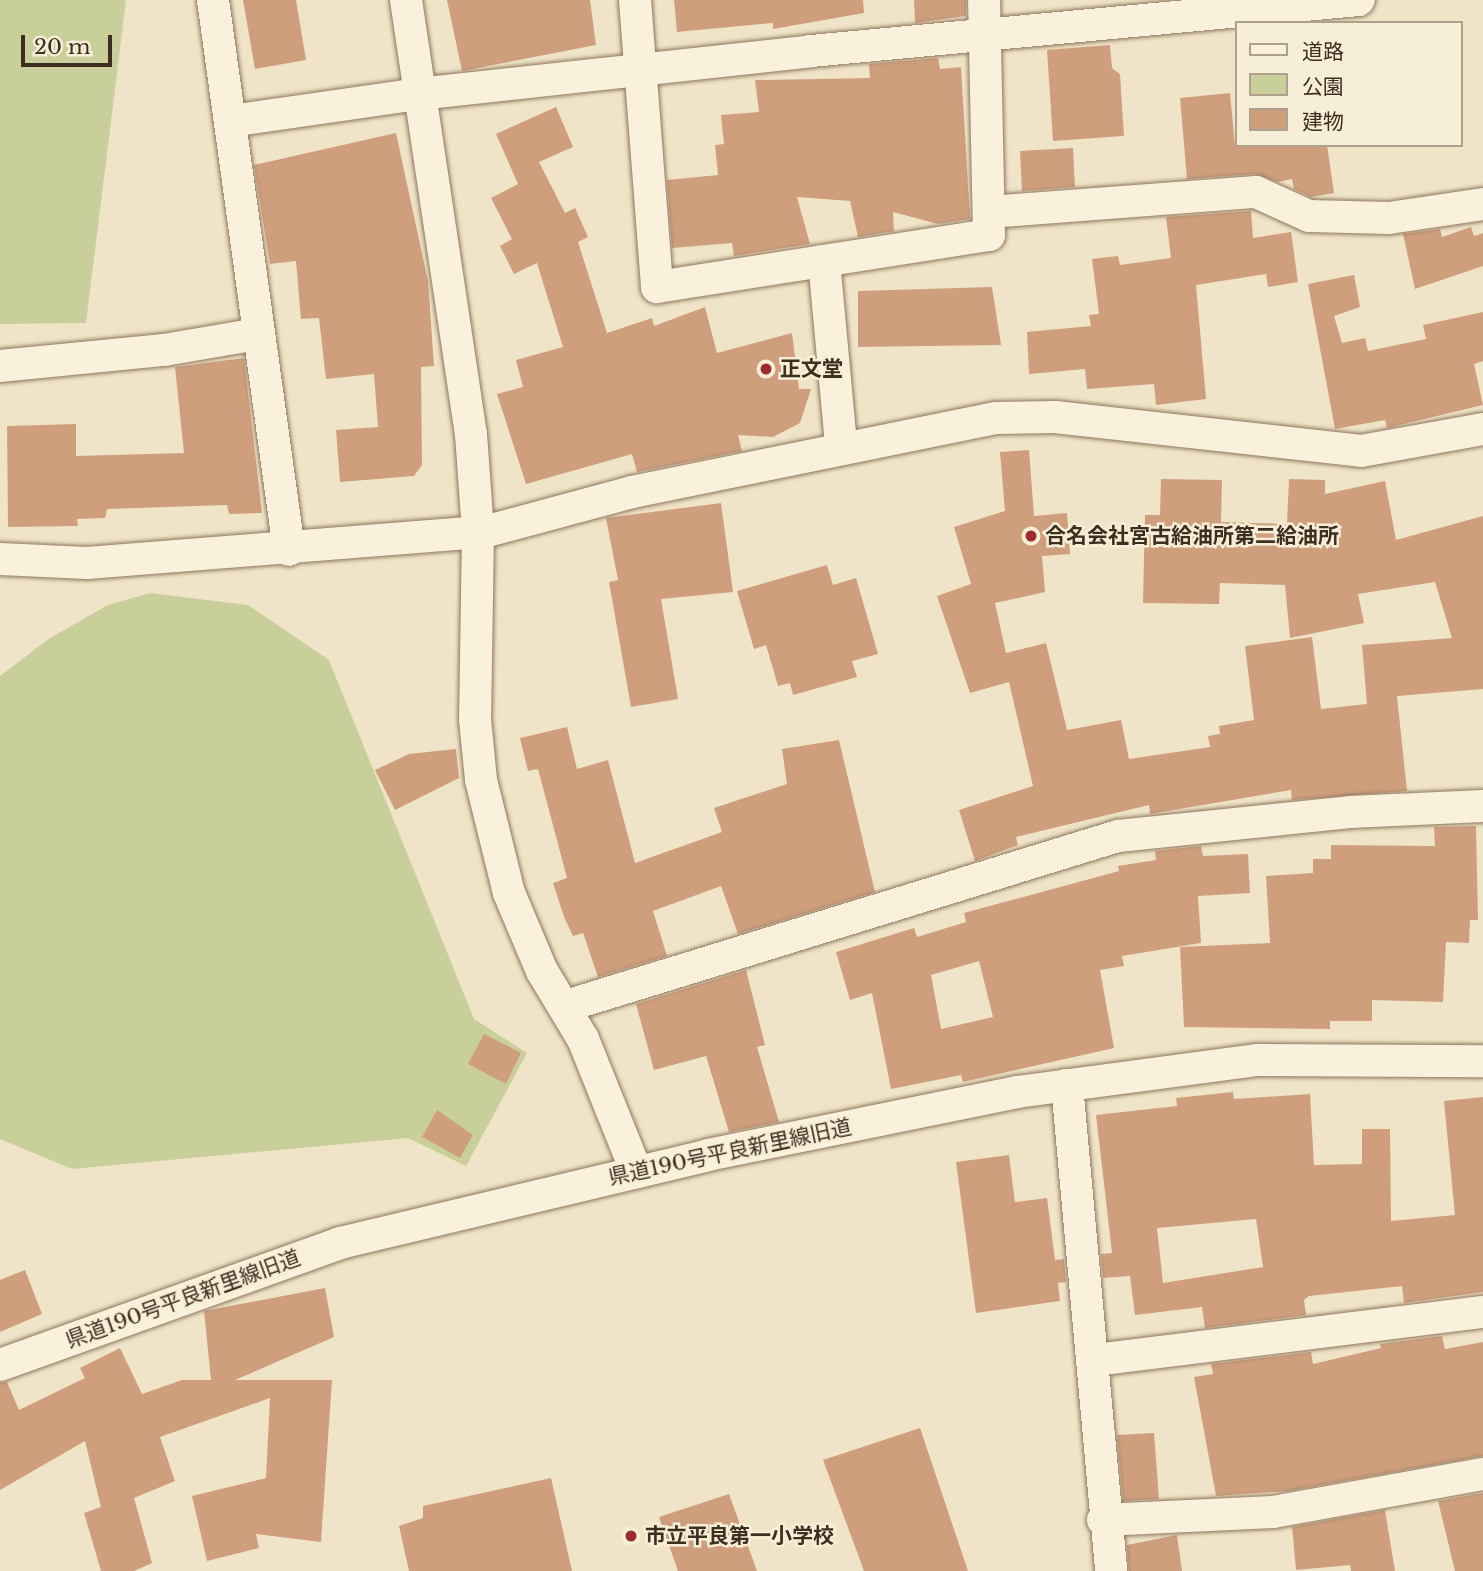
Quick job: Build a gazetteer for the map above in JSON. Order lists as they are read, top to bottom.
{
  "streets": {
    "street": ["県道190号平良新里線旧道"]
  },
  "places": ["正文堂", "合名会社宮古給油所第二給油所", "市立平良第一小学校"],
  "legend": ["道路", "公園", "建物"],
  "scale_bar": "20 m"
}
